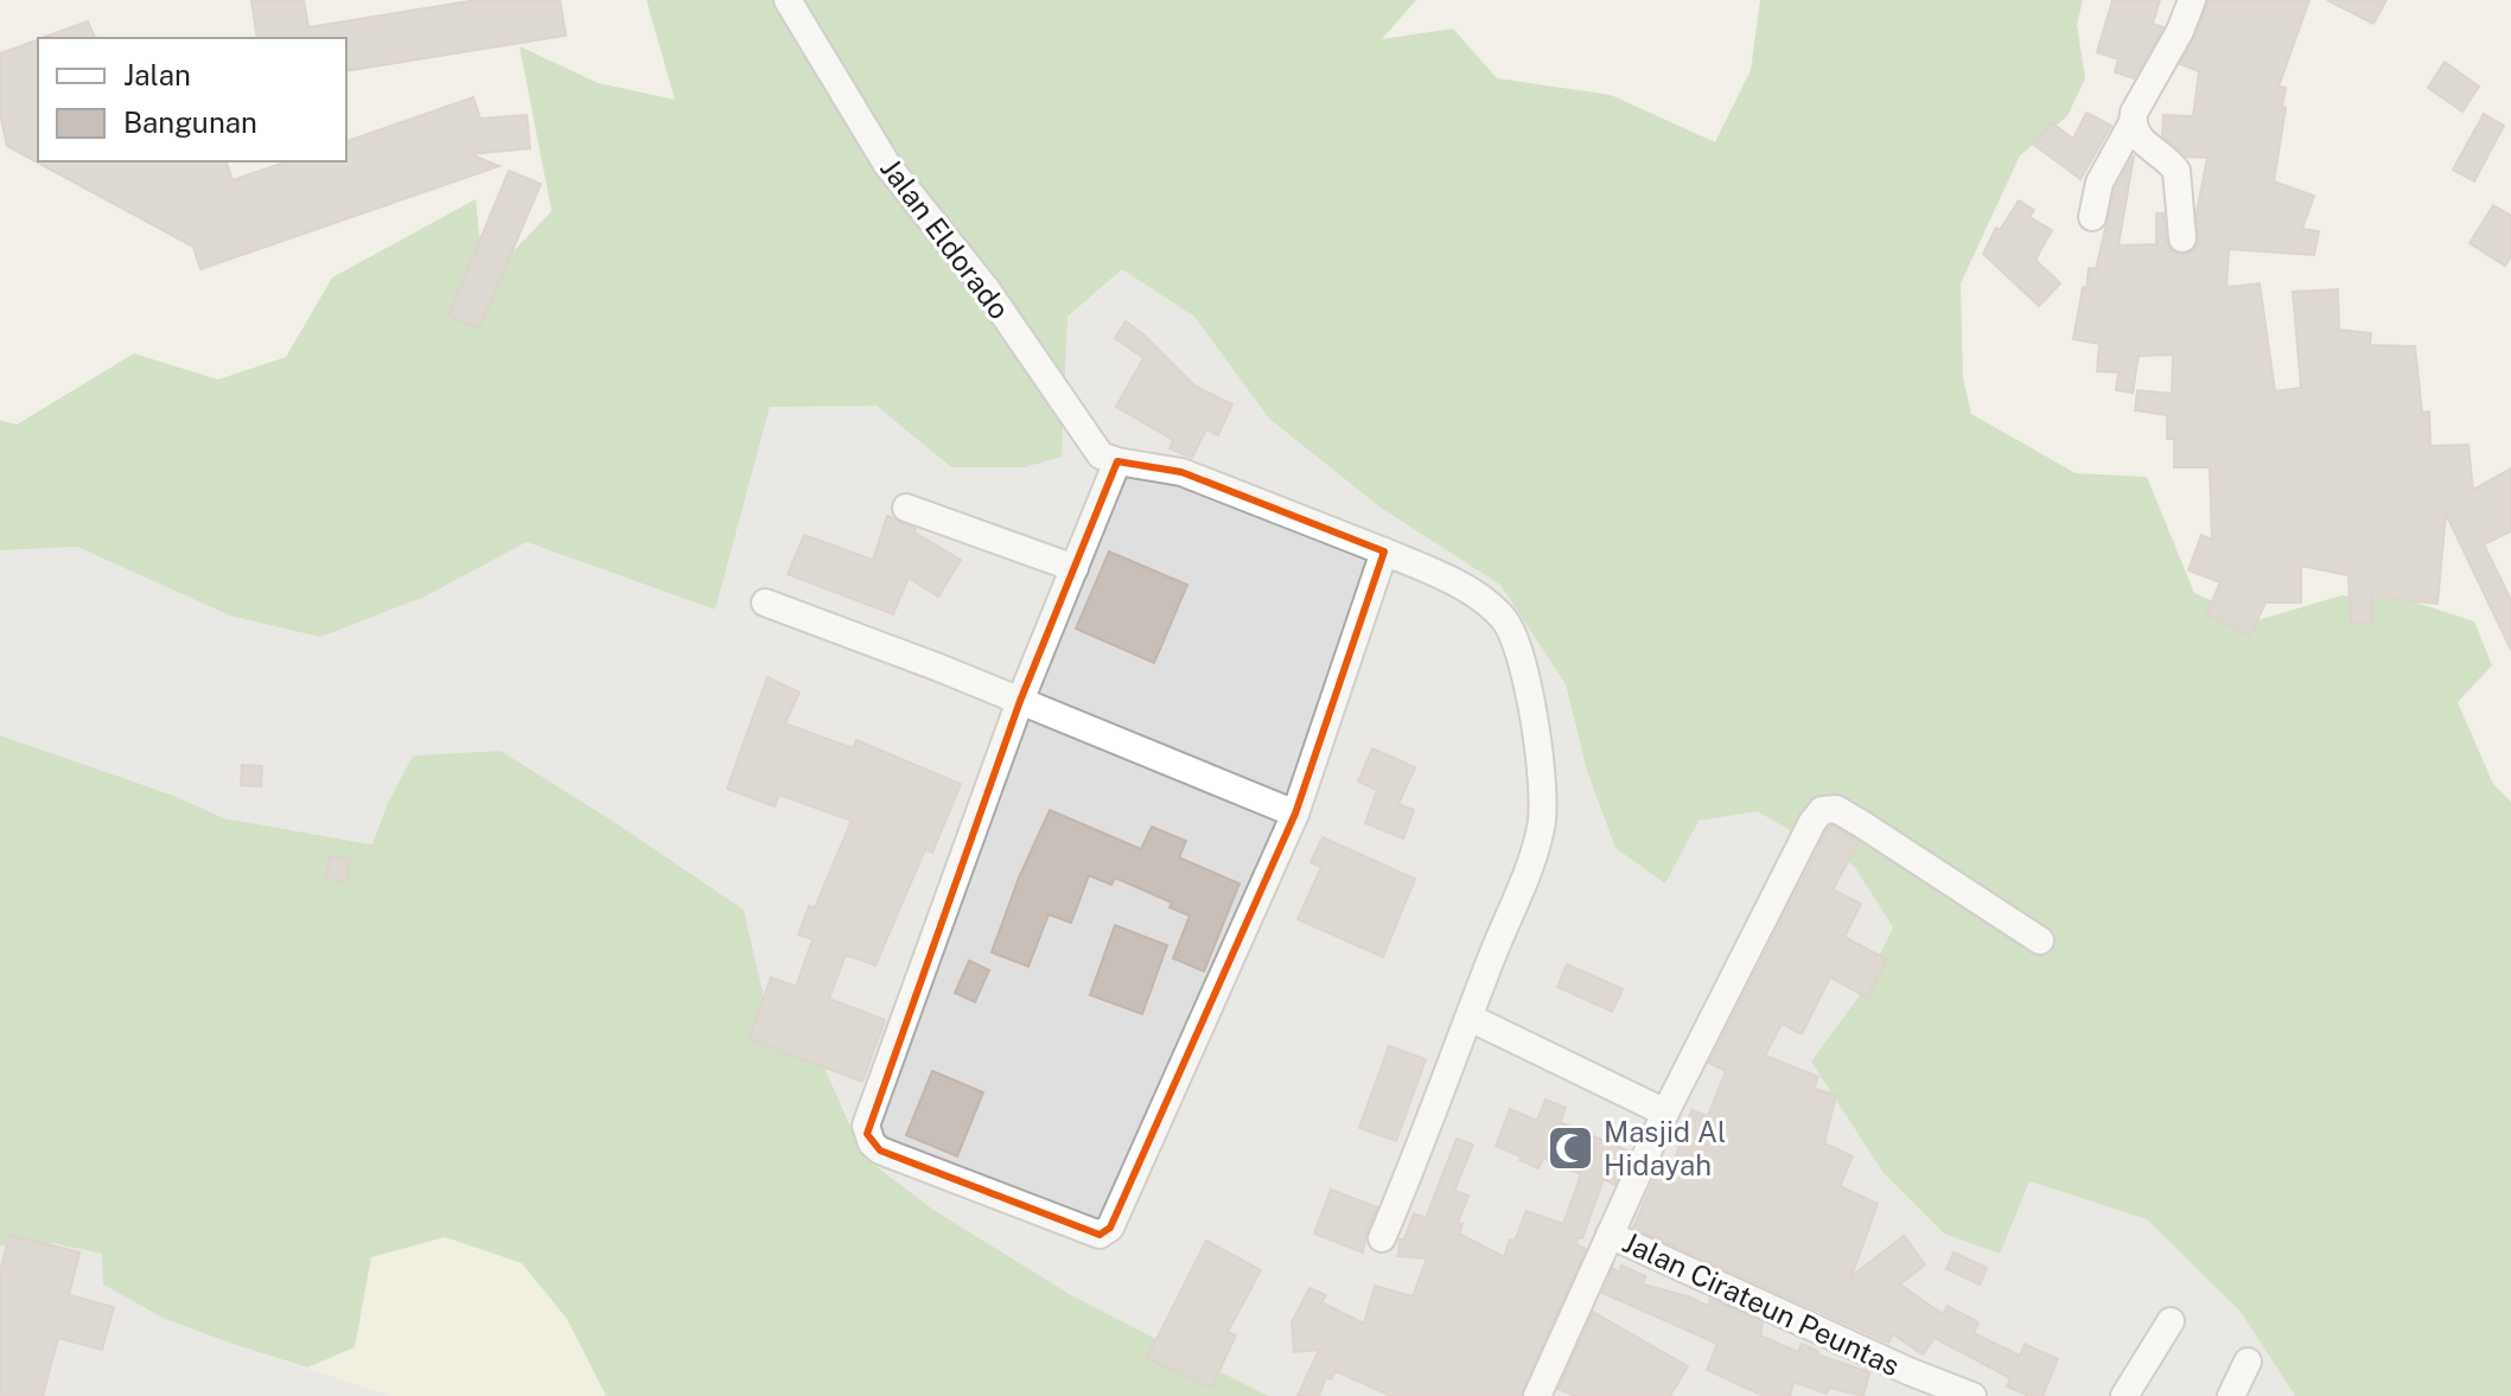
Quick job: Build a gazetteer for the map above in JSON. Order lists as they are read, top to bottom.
{
  "streets": {
    "street": ["Jalan Eldorado", "Jalan Cirateun Peuntas"]
  },
  "places": {
    "mosque": ["Masjid Al Hidayah"]
  },
  "legend": ["Jalan", "Bangunan"]
}
